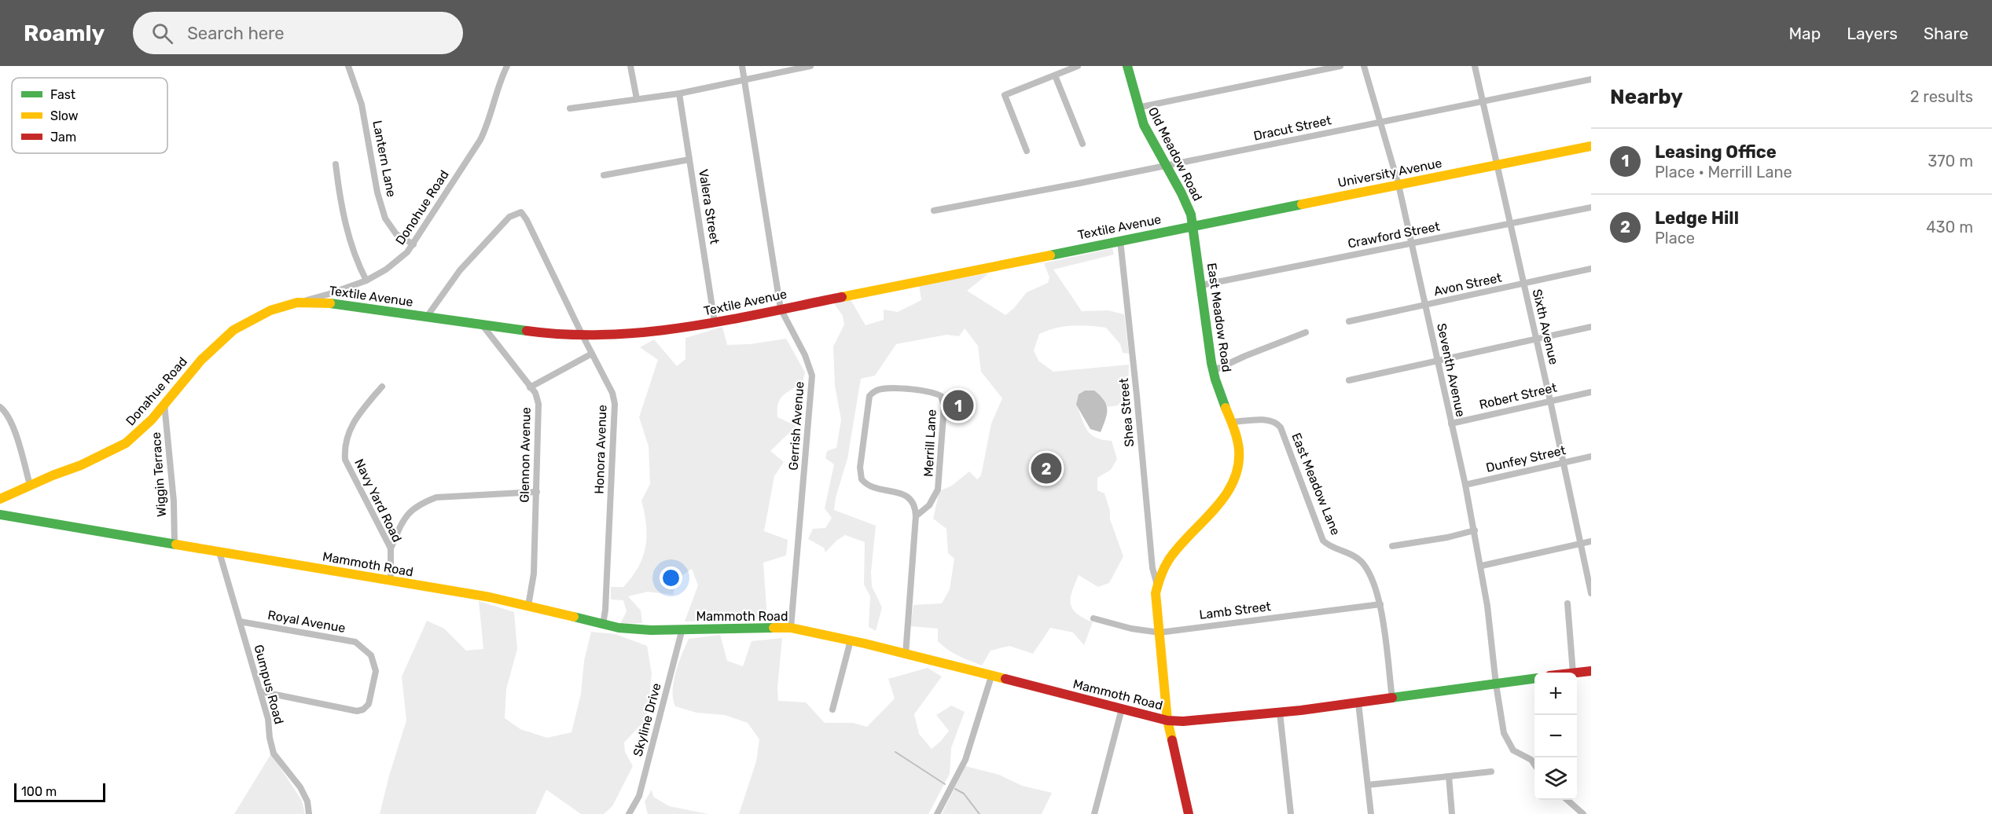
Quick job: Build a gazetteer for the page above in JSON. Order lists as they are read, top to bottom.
{
  "streets": {
    "main road": [
      "Old Meadow Road",
      "University Avenue",
      "Textile Avenue",
      "East Meadow Road",
      "Donahue Road",
      "Mammoth Road"
    ],
    "street": [
      "Dracut Street",
      "Lantern Lane",
      "Valera Street",
      "Donohue Road",
      "Crawford Street",
      "Avon Street",
      "Sixth Avenue",
      "Seventh Avenue",
      "Robert Street",
      "Shea Street",
      "Gerrish Avenue",
      "Merrill Lane",
      "Honora Avenue",
      "Glennon Avenue",
      "Dunfey Street",
      "Wiggin Terrace",
      "East Meadow Lane",
      "Navy Yard Road",
      "Lamb Street",
      "Royal Avenue",
      "Gumpus Road",
      "Skyline Drive"
    ]
  },
  "crossings": [
    ["Dracut Street", "Old Meadow Road"],
    ["Dracut Street", "Sixth Avenue"],
    ["Dracut Street", "Seventh Avenue"],
    ["Old Meadow Road", "University Avenue"],
    ["Old Meadow Road", "Textile Avenue"],
    ["Old Meadow Road", "East Meadow Road"],
    ["Lantern Lane", "Donohue Road"],
    ["University Avenue", "Textile Avenue"],
    ["University Avenue", "Sixth Avenue"],
    ["University Avenue", "Seventh Avenue"],
    ["Valera Street", "Textile Avenue"],
    ["Donohue Road", "Textile Avenue"],
    ["Donohue Road", "Donahue Road"],
    ["Textile Avenue", "Donahue Road"],
    ["Textile Avenue", "Shea Street"],
    ["Textile Avenue", "Gerrish Avenue"],
    ["Textile Avenue", "Honora Avenue"],
    ["Textile Avenue", "Glennon Avenue"],
    ["Crawford Street", "East Meadow Road"],
    ["Crawford Street", "Sixth Avenue"],
    ["Crawford Street", "Seventh Avenue"],
    ["Avon Street", "Sixth Avenue"],
    ["Avon Street", "Seventh Avenue"],
    ["East Meadow Road", "Shea Street"],
    ["East Meadow Road", "East Meadow Lane"],
    ["Sixth Avenue", "Robert Street"],
    ["Sixth Avenue", "Dunfey Street"],
    ["Seventh Avenue", "Robert Street"],
    ["Seventh Avenue", "Dunfey Street"],
    ["Seventh Avenue", "Mammoth Road"],
    ["Donahue Road", "Wiggin Terrace"],
    ["Donahue Road", "Mammoth Road"],
    ["Gerrish Avenue", "Mammoth Road"],
    ["Merrill Lane", "Mammoth Road"],
    ["Honora Avenue", "Mammoth Road"],
    ["Glennon Avenue", "Mammoth Road"],
    ["Wiggin Terrace", "Mammoth Road"],
    ["East Meadow Lane", "Lamb Street"],
    ["Navy Yard Road", "Mammoth Road"],
    ["Mammoth Road", "Gumpus Road"],
    ["Mammoth Road", "Skyline Drive"],
    ["Royal Avenue", "Gumpus Road"]
  ],
  "legend": ["Fast", "Slow", "Jam"],
  "scale_bar": "100 m",
  "page": {
    "header": "Roamly",
    "search": "Search here",
    "nav": ["Map", "Layers", "Share"],
    "heading": ["Nearby", "2 results"],
    "list": [
      {
        "mark": "1",
        "name": "Leasing Office",
        "note": "Place · Merrill Lane",
        "value": "370 m"
      },
      {
        "mark": "2",
        "name": "Ledge Hill",
        "note": "Place",
        "value": "430 m"
      }
    ],
    "pins": ["1", "2"],
    "map_buttons": ["+", "−"],
    "scale": "100 m"
  }
}
